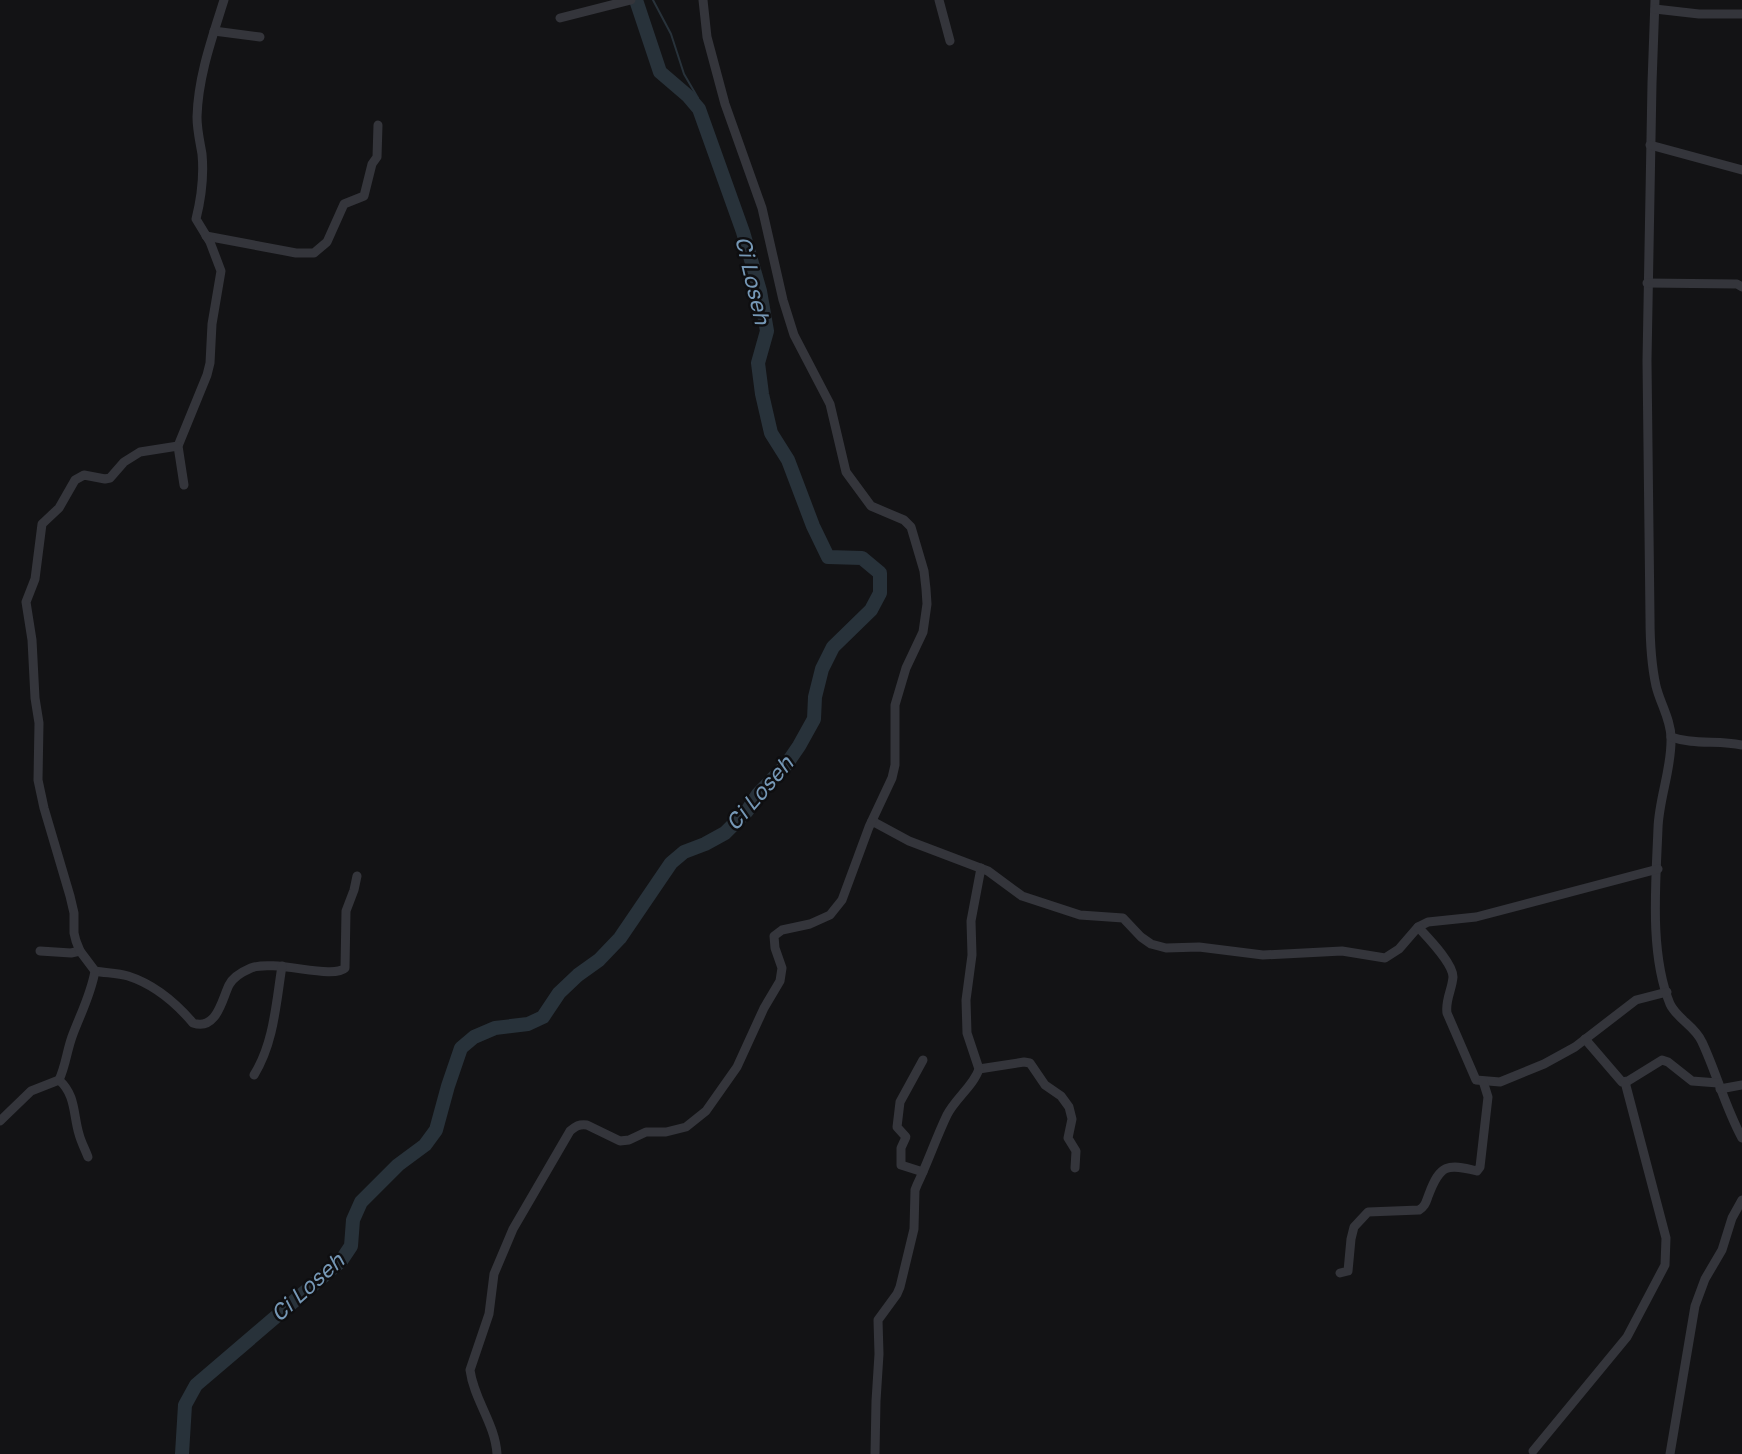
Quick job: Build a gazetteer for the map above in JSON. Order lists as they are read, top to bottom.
{
  "water": ["Ci Loseh"]
}
